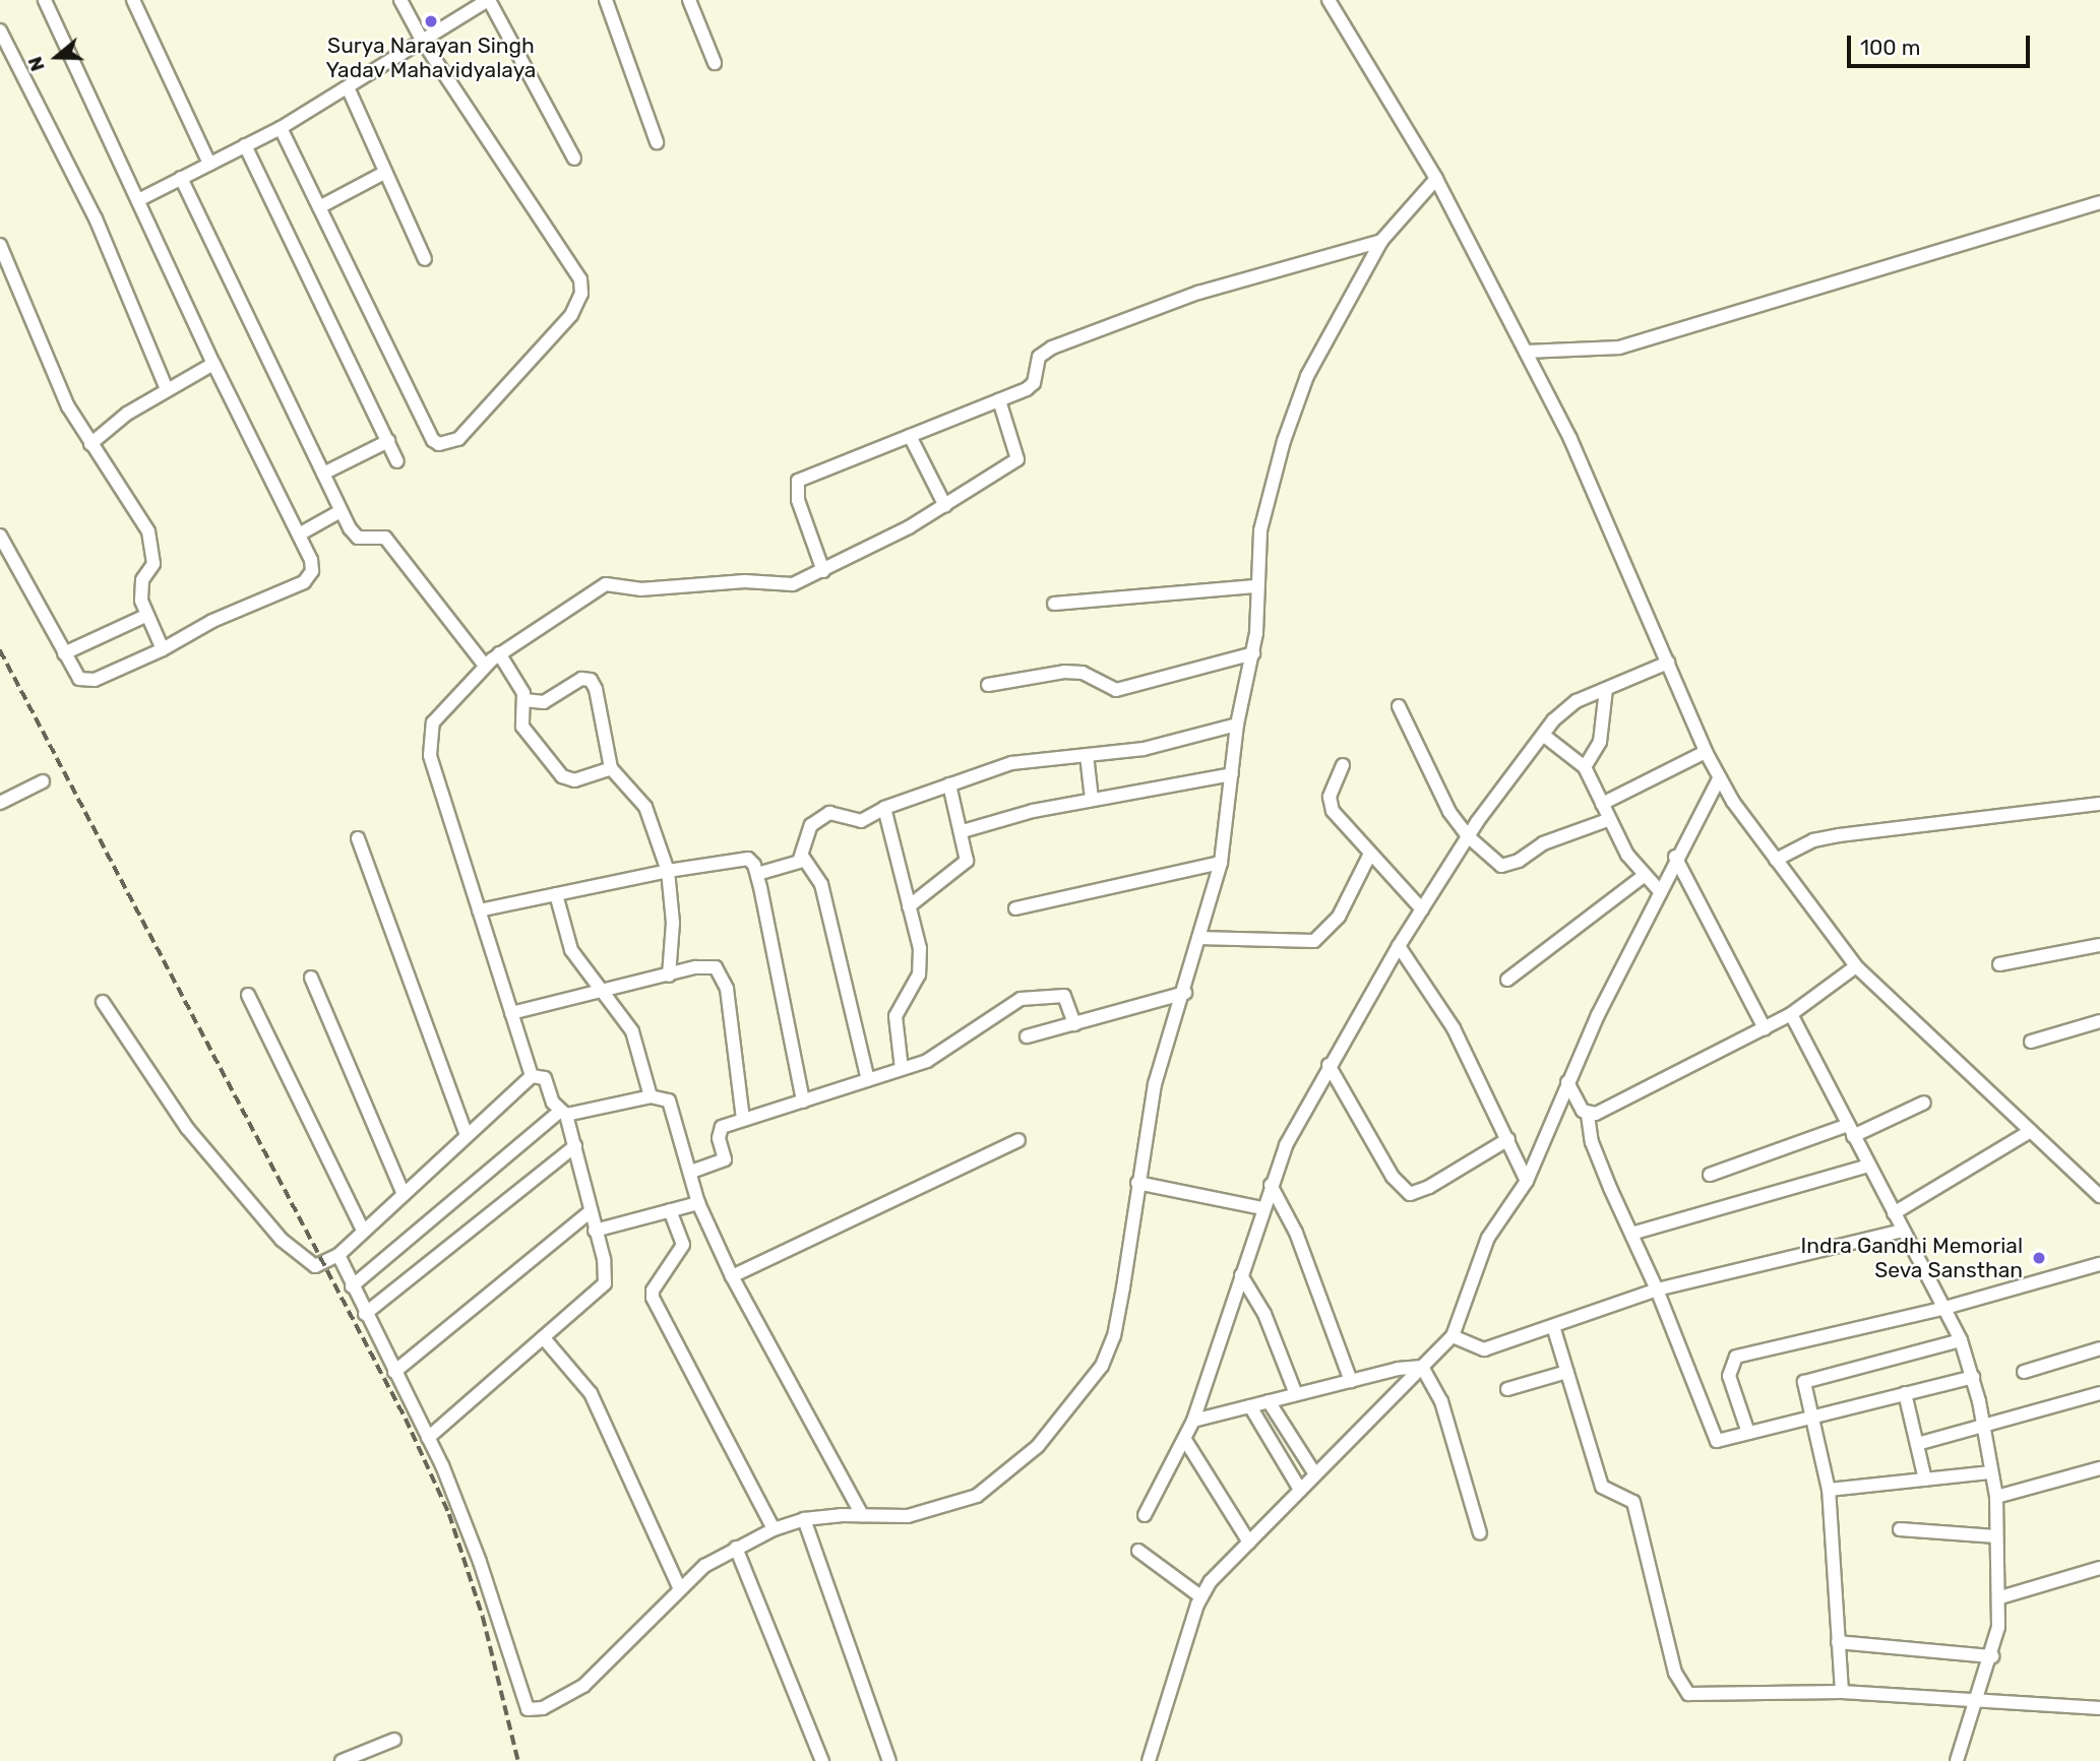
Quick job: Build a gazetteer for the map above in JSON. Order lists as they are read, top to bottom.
{
  "places": ["Surya Narayan Singh Yadav Mahavidyalaya", "Indra Gandhi Memorial Seva Sansthan"],
  "scale_bar": "100 m",
  "north": "left"
}
